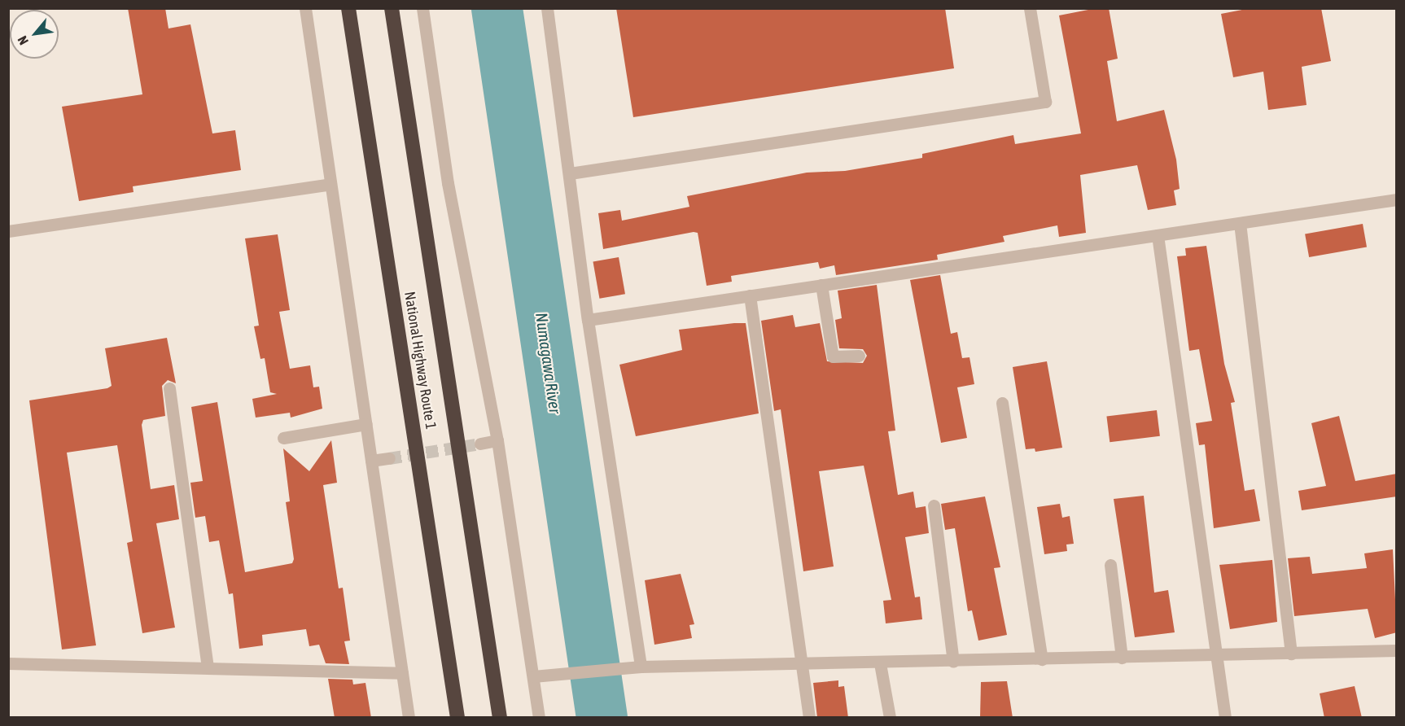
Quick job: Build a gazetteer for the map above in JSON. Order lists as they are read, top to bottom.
{
  "streets": {
    "highway": ["National Highway Route 1"]
  },
  "water": ["Numagawa River"],
  "north": "bottom left"
}
